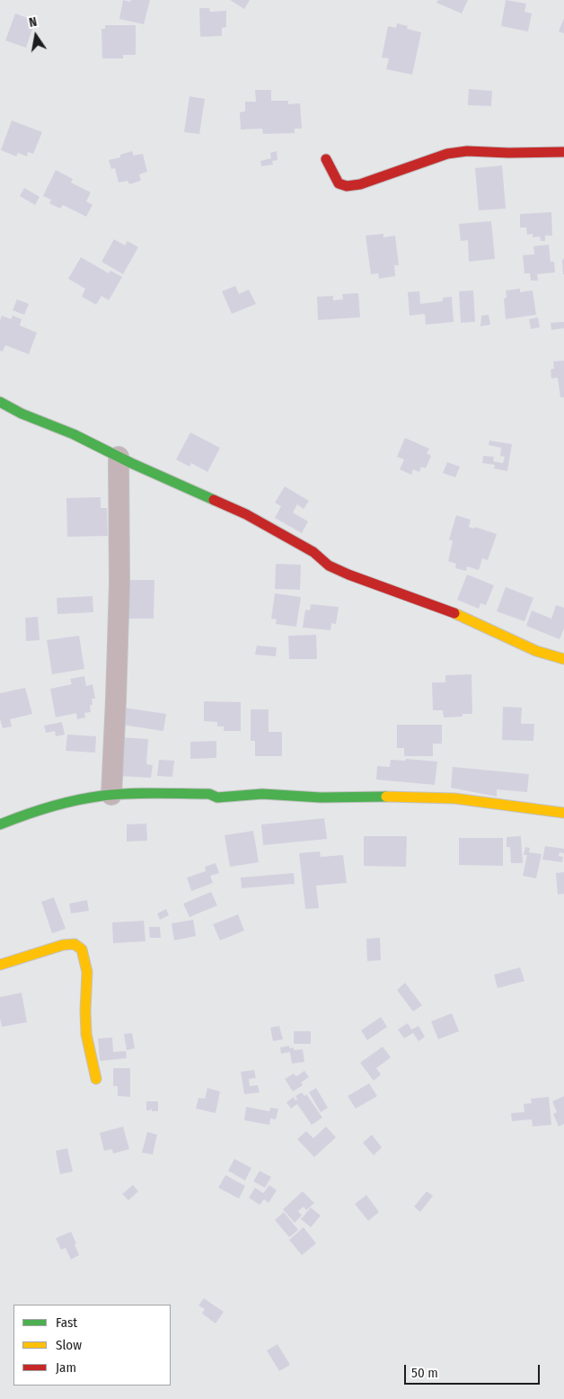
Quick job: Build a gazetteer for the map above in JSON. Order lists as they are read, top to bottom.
{
  "legend": ["Fast", "Slow", "Jam"],
  "scale_bar": "50 m",
  "north": "top"
}
